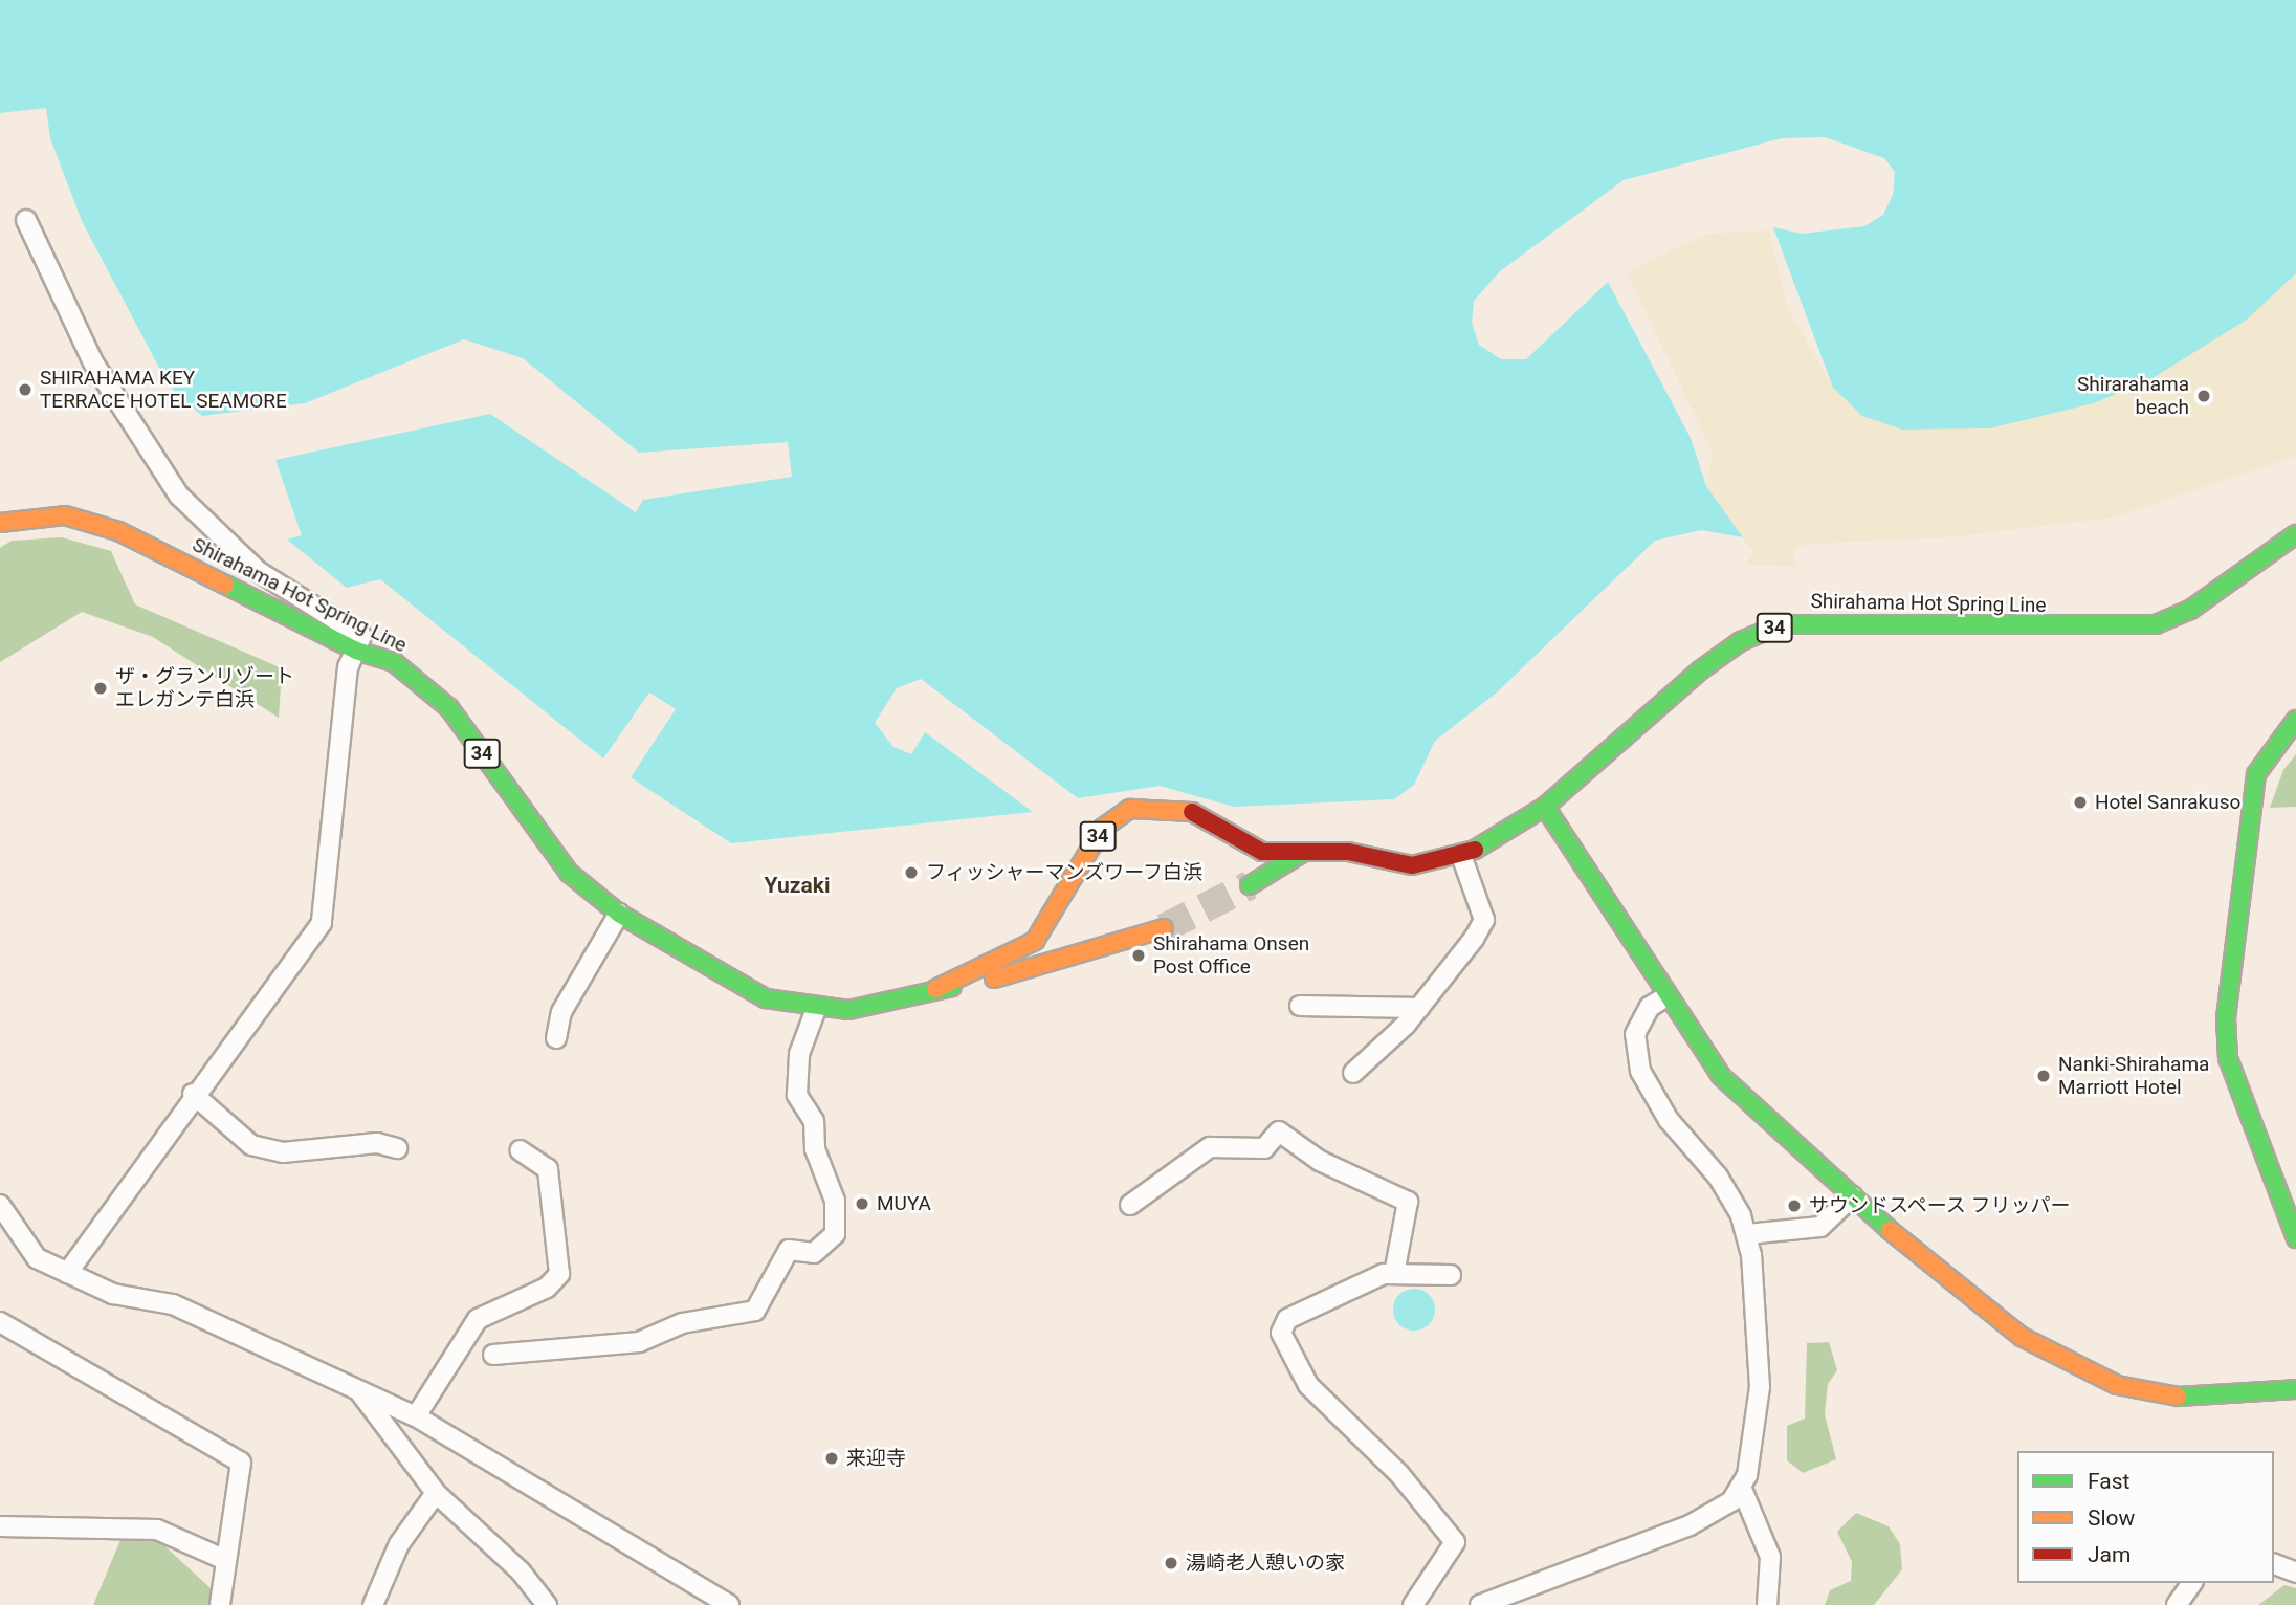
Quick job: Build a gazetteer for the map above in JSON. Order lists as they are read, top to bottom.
{
  "streets": {
    "main road": ["Shirahama Hot Spring Line", "34"]
  },
  "districts": ["Yuzaki"],
  "places": [
    "SHIRAHAMA KEY TERRACE HOTEL SEAMORE",
    "Shirarahama beach",
    "ザ・グランリゾート エレガンテ白浜",
    "Hotel Sanrakuso",
    "フィッシャーマンズワーフ白浜",
    "Shirahama Onsen Post Office",
    "Nanki-Shirahama Marriott Hotel",
    "MUYA",
    "サウンドスペース フリッパー",
    "来迎寺",
    "湯崎老人憩いの家"
  ],
  "legend": ["Fast", "Slow", "Jam"]
}
